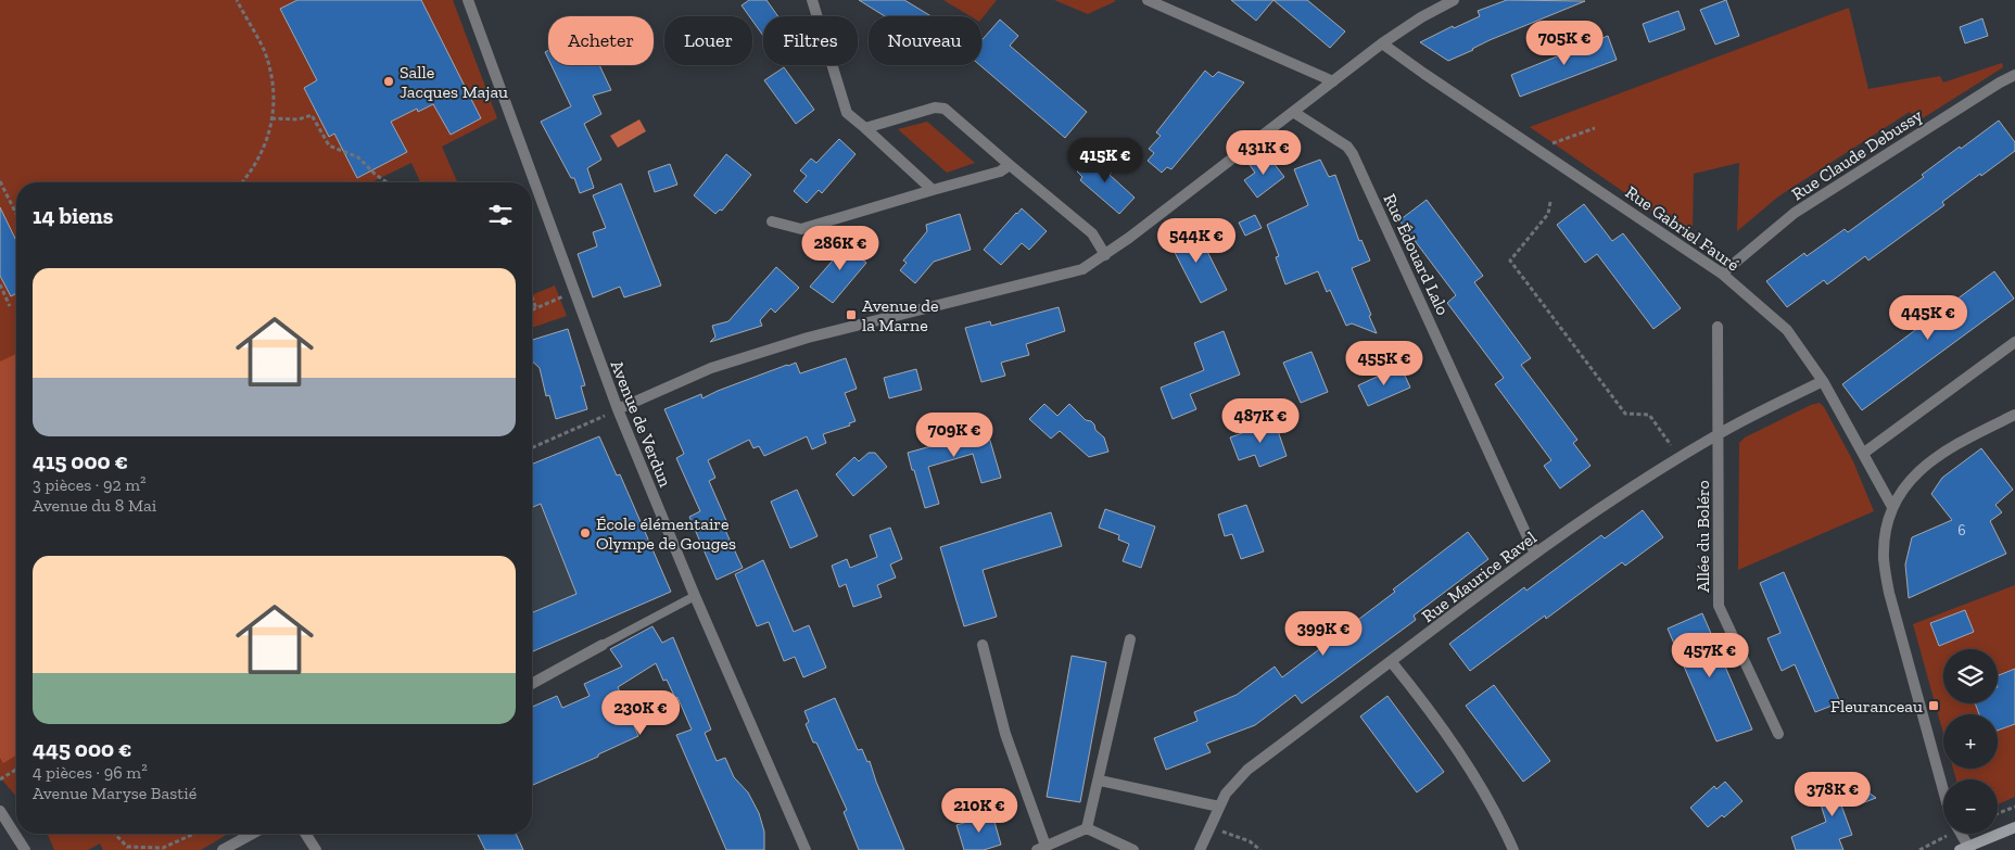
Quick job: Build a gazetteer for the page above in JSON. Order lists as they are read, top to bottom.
{
  "streets": {
    "street": [
      "Rue Claude Debussy",
      "Rue Gabriel Fauré",
      "Rue Édouard Lalo",
      "Avenue de Verdun",
      "Allée du Boléro",
      "Rue Maurice Ravel"
    ]
  },
  "crossings": [
    ["Rue Claude Debussy", "Rue Gabriel Fauré"],
    ["Rue Gabriel Fauré", "Rue Maurice Ravel"],
    ["Rue Édouard Lalo", "Rue Maurice Ravel"],
    ["Allée du Boléro", "Rue Maurice Ravel"]
  ],
  "places": {
    "other": ["Salle Jacques Majau", "École élémentaire Olympe de Gouges"],
    "transit": ["Avenue de la Marne", "Fleuranceau"]
  },
  "house_numbers": ["6"],
  "page": {
    "chip": [
      "Acheter",
      "Louer",
      "Filtres",
      "Nouveau"
    ],
    "price": [
      "705K €",
      "431K €",
      "415K €",
      "544K €",
      "286K €",
      "445K €",
      "455K €",
      "487K €",
      "709K €",
      "399K €",
      "457K €",
      "230K €",
      "378K €",
      "210K €"
    ],
    "heading": "14 biens",
    "list": [
      {
        "name": "415 000 €",
        "note": "3 pièces · 92 m² · Avenue du 8 Mai"
      },
      {
        "name": "445 000 €",
        "note": "4 pièces · 96 m² · Avenue Maryse Bastié"
      }
    ],
    "map_buttons": ["+", "−"]
  }
}
